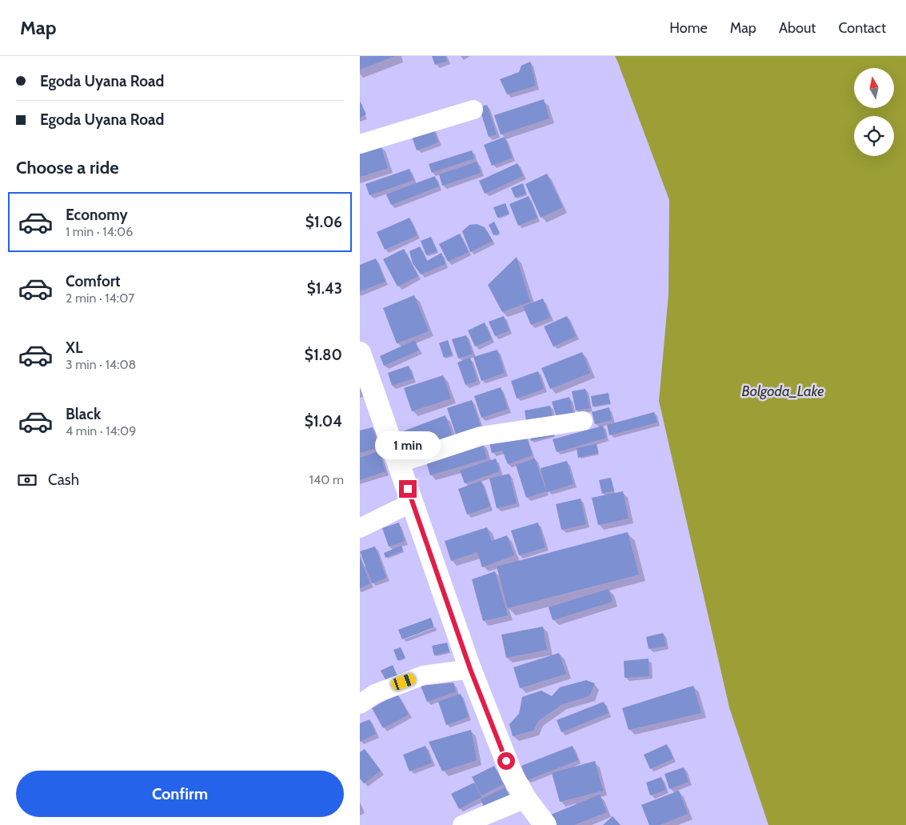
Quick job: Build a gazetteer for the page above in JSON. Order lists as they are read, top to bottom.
{
  "water": ["Bolgoda_Lake"],
  "north": "top",
  "page": {
    "header": "Map",
    "nav": [
      "Home",
      "Map",
      "About",
      "Contact"
    ],
    "banner": ["Egoda Uyana Road", "Egoda Uyana Road"],
    "heading": "Choose a ride",
    "list": [
      {
        "name": "Economy",
        "note": "1 min · 14:06",
        "value": "$1.06"
      },
      {
        "name": "Comfort",
        "note": "2 min · 14:07",
        "value": "$1.43"
      },
      {
        "name": "XL",
        "note": "3 min · 14:08",
        "value": "$1.80"
      },
      {
        "name": "Black",
        "note": "4 min · 14:09",
        "value": "$1.04"
      }
    ],
    "bubble": "1 min",
    "pay": ["Cash", "140 m"],
    "buttons": "Confirm"
  }
}
